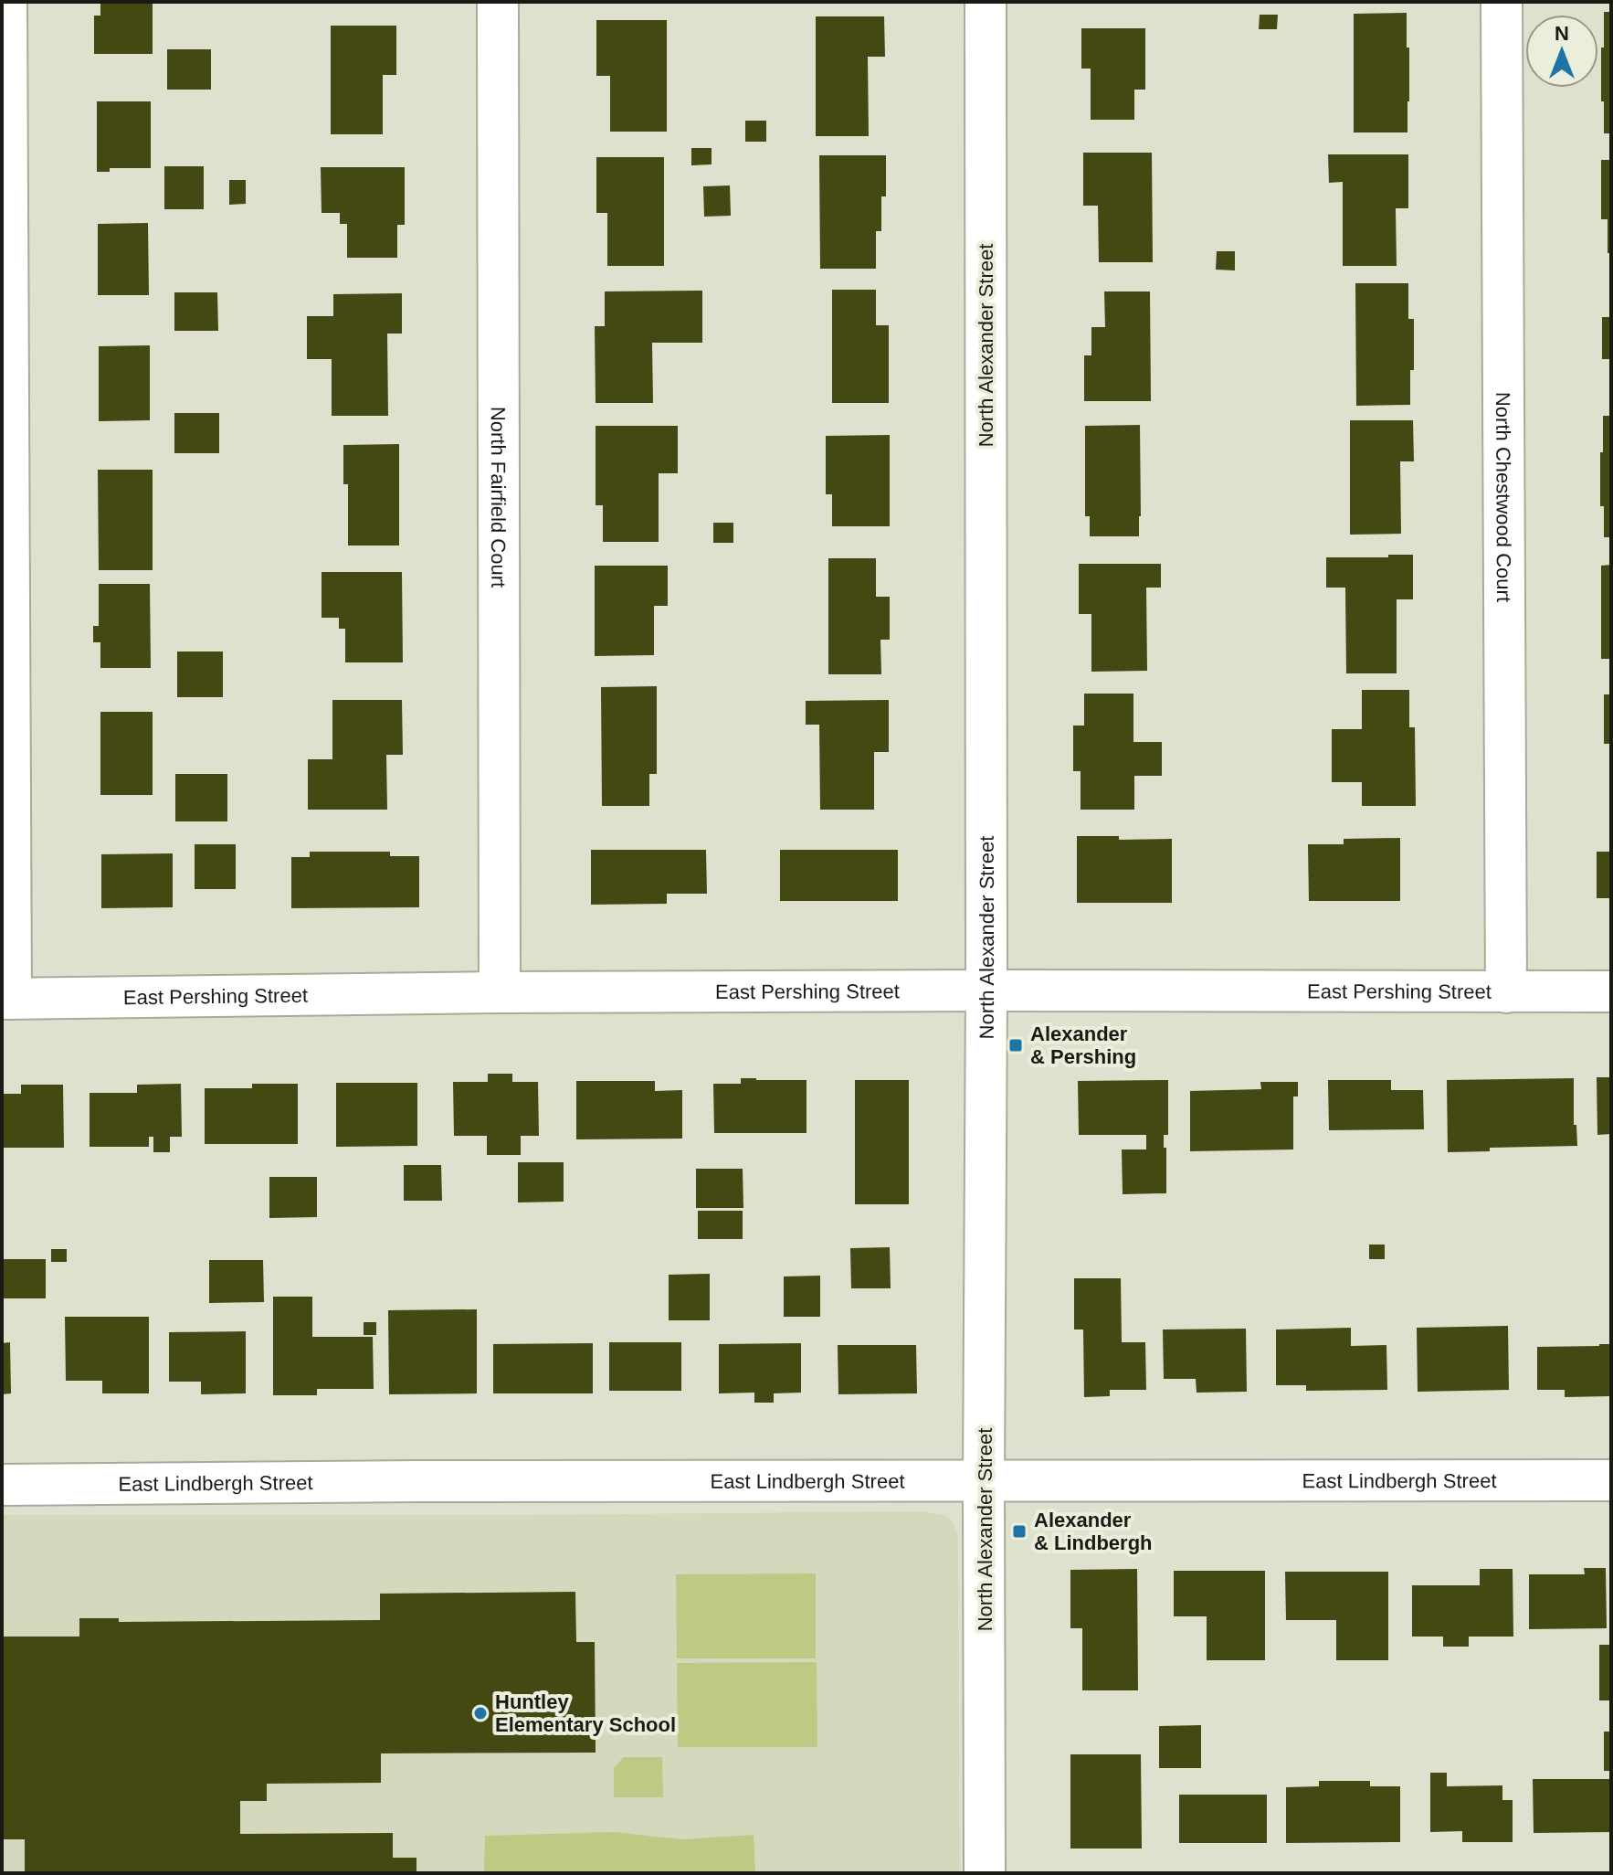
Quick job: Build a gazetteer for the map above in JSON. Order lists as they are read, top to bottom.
{
  "streets": {
    "street": [
      "North Alexander Street",
      "North Fairfield Court",
      "North Chestwood Court",
      "East Pershing Street",
      "East Lindbergh Street"
    ]
  },
  "crossings": [
    ["North Alexander Street", "East Pershing Street"],
    ["North Alexander Street", "East Lindbergh Street"],
    ["North Fairfield Court", "East Pershing Street"],
    ["North Chestwood Court", "East Pershing Street"]
  ],
  "places": {
    "transit": ["Alexander & Pershing", "Alexander & Lindbergh"],
    "other": ["Huntley Elementary School"]
  },
  "north": "top"
}
